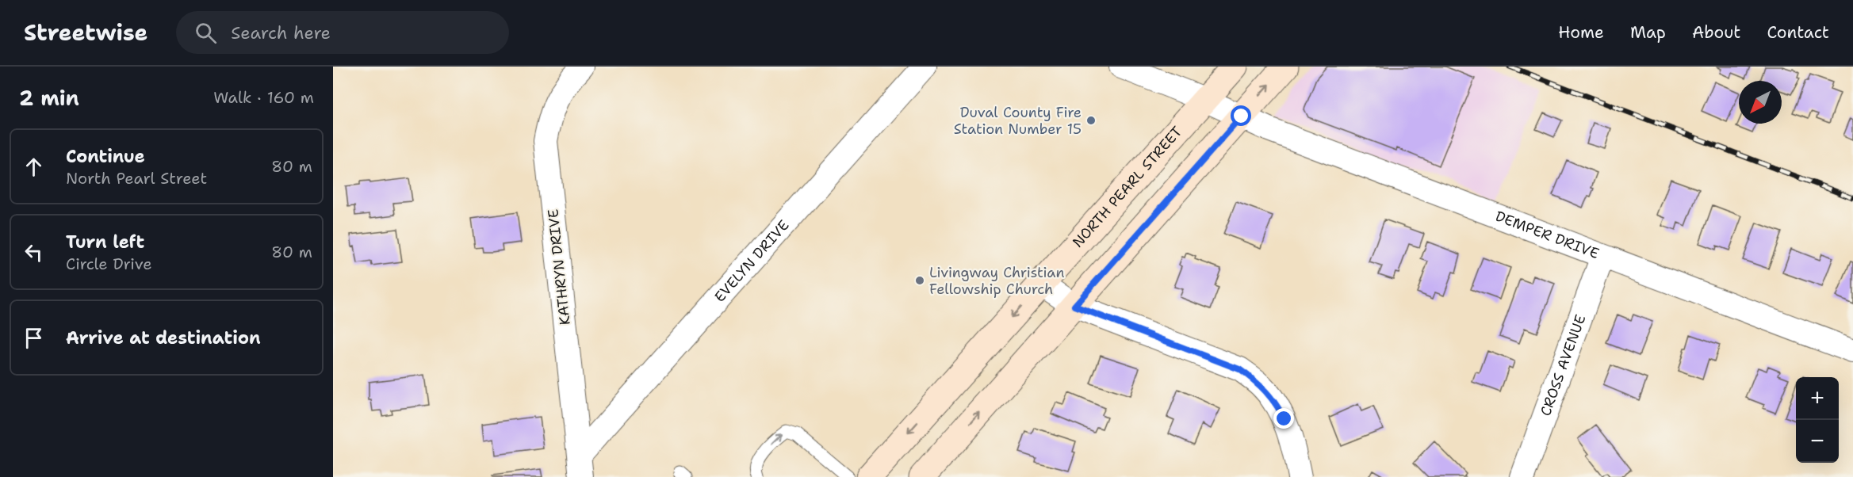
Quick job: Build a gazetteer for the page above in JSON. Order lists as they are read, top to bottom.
{
  "streets": {
    "street": [
      "NORTH PEARL STREET",
      "DEMPER DRIVE",
      "EVELYN DRIVE",
      "KATHRYN DRIVE",
      "CROSS AVENUE"
    ]
  },
  "crossings": [
    ["NORTH PEARL STREET", "DEMPER DRIVE"],
    ["DEMPER DRIVE", "CROSS AVENUE"],
    ["EVELYN DRIVE", "KATHRYN DRIVE"]
  ],
  "places": ["Duval County Fire Station Number 15", "Livingway Christian Fellowship Church"],
  "north": "bottom left",
  "page": {
    "header": "Streetwise",
    "search": "Search here",
    "nav": [
      "Home",
      "Map",
      "About",
      "Contact"
    ],
    "heading": ["2 min", "Walk · 160 m"],
    "list": [
      ["Continue", "North Pearl Street", "80 m"],
      ["Turn left", "Circle Drive", "80 m"],
      "Arrive at destination"
    ],
    "map_buttons": ["+", "−"]
  }
}
